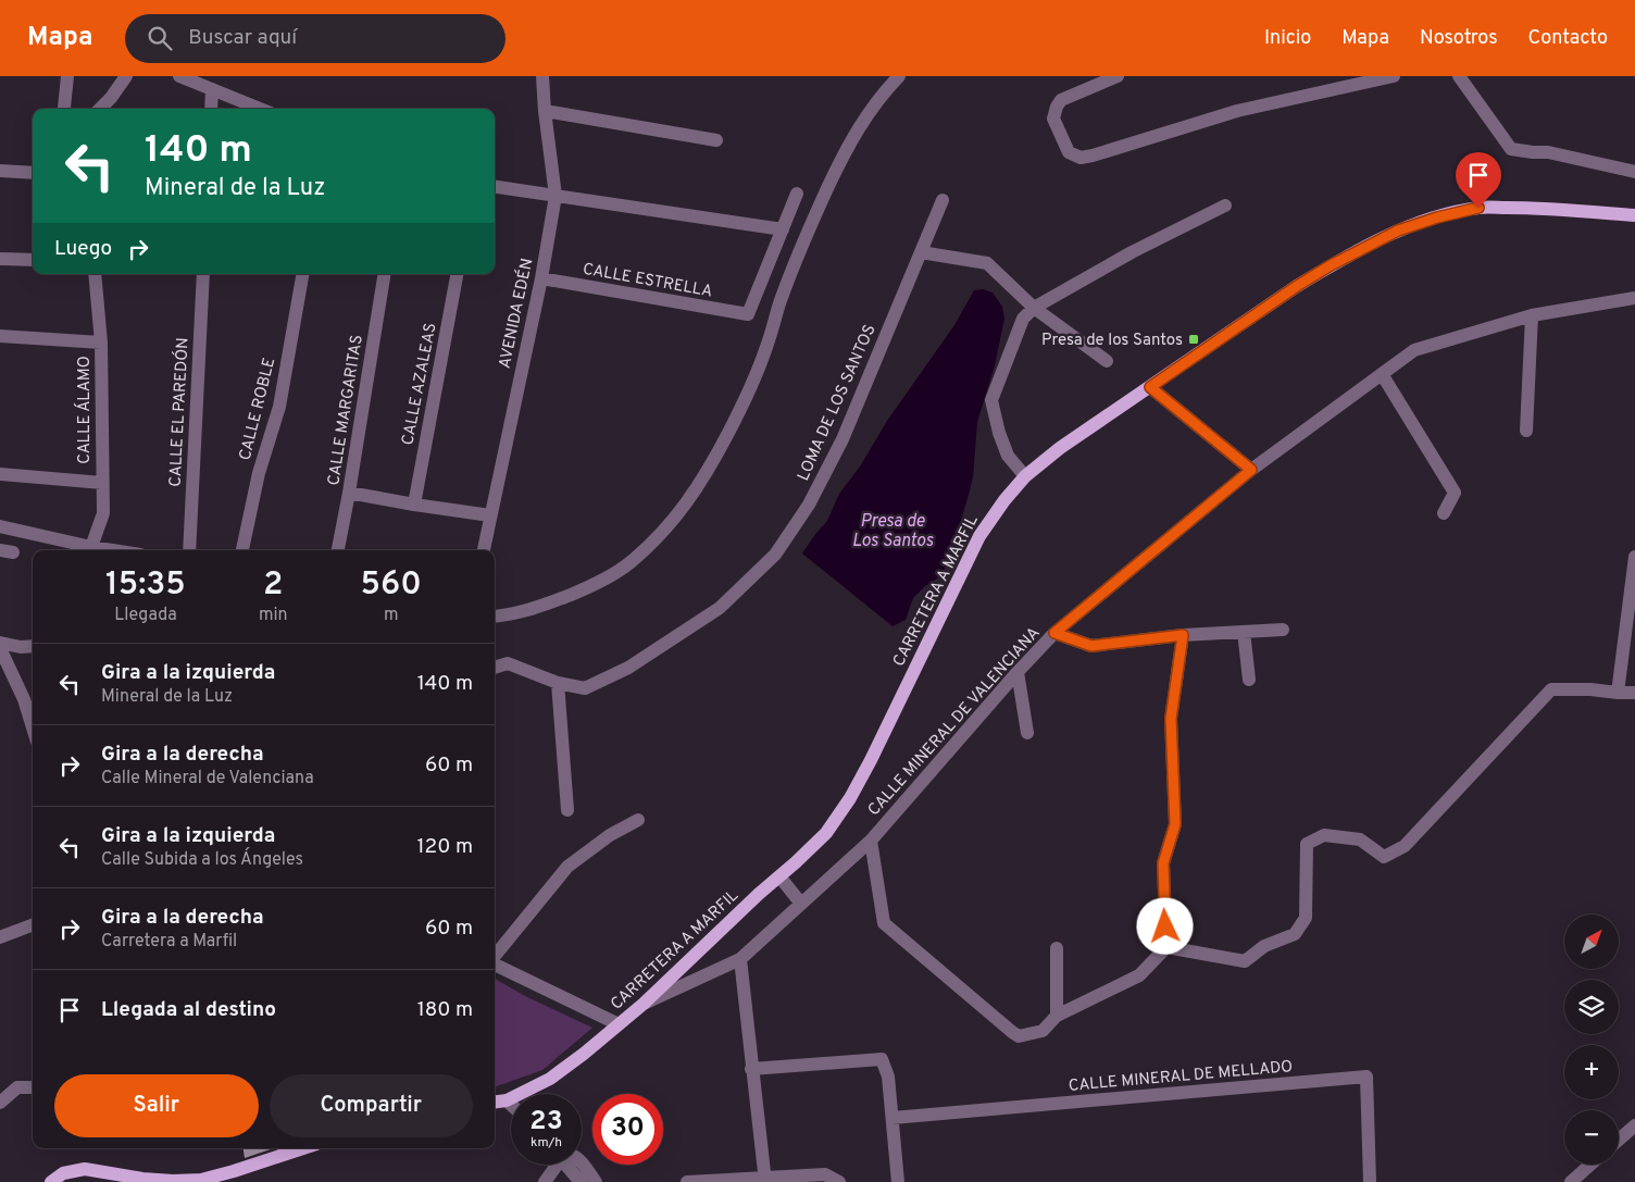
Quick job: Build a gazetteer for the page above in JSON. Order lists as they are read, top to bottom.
{
  "streets": {
    "main road": ["CARRETERA A MARFIL"],
    "street": [
      "CALLE ESTRELLA",
      "AVENIDA EDÉN",
      "CALLE AZALEAS",
      "LOMA DE LOS SANTOS",
      "CALLE ROBLE",
      "CALLE ÁLAMO",
      "CALLE MARGARITAS",
      "CALLE EL PAREDÓN",
      "CALLE MINERAL DE VALENCIANA",
      "CALLE MINERAL DE MELLADO"
    ]
  },
  "crossings": [
    ["CALLE ESTRELLA", "AVENIDA EDÉN"],
    ["CARRETERA A MARFIL", "CALLE MINERAL DE VALENCIANA"]
  ],
  "water": ["Presa de Los Santos"],
  "places": {
    "transit": ["Presa de los Santos"]
  },
  "north": "top right",
  "page": {
    "header": "Mapa",
    "search": "Buscar aquí",
    "nav": [
      "Inicio",
      "Mapa",
      "Nosotros",
      "Contacto"
    ],
    "turn": ["140 m", "Mineral de la Luz"],
    "then": "Luego",
    "eta": [
      "15:35",
      "Llegada",
      "2",
      "min",
      "560",
      "m"
    ],
    "list": [
      {
        "name": "Gira a la izquierda",
        "note": "Mineral de la Luz",
        "value": "140 m"
      },
      {
        "name": "Gira a la derecha",
        "note": "Calle Mineral de Valenciana",
        "value": "60 m"
      },
      {
        "name": "Gira a la izquierda",
        "note": "Calle Subida a los Ángeles",
        "value": "120 m"
      },
      {
        "name": "Gira a la derecha",
        "note": "Carretera a Marfil",
        "value": "60 m"
      },
      {
        "name": "Llegada al destino",
        "value": "180 m"
      }
    ],
    "map_buttons": ["+", "−"],
    "buttons": ["Salir", "Compartir"],
    "speed": "23 km/h",
    "limit": "30"
  }
}
